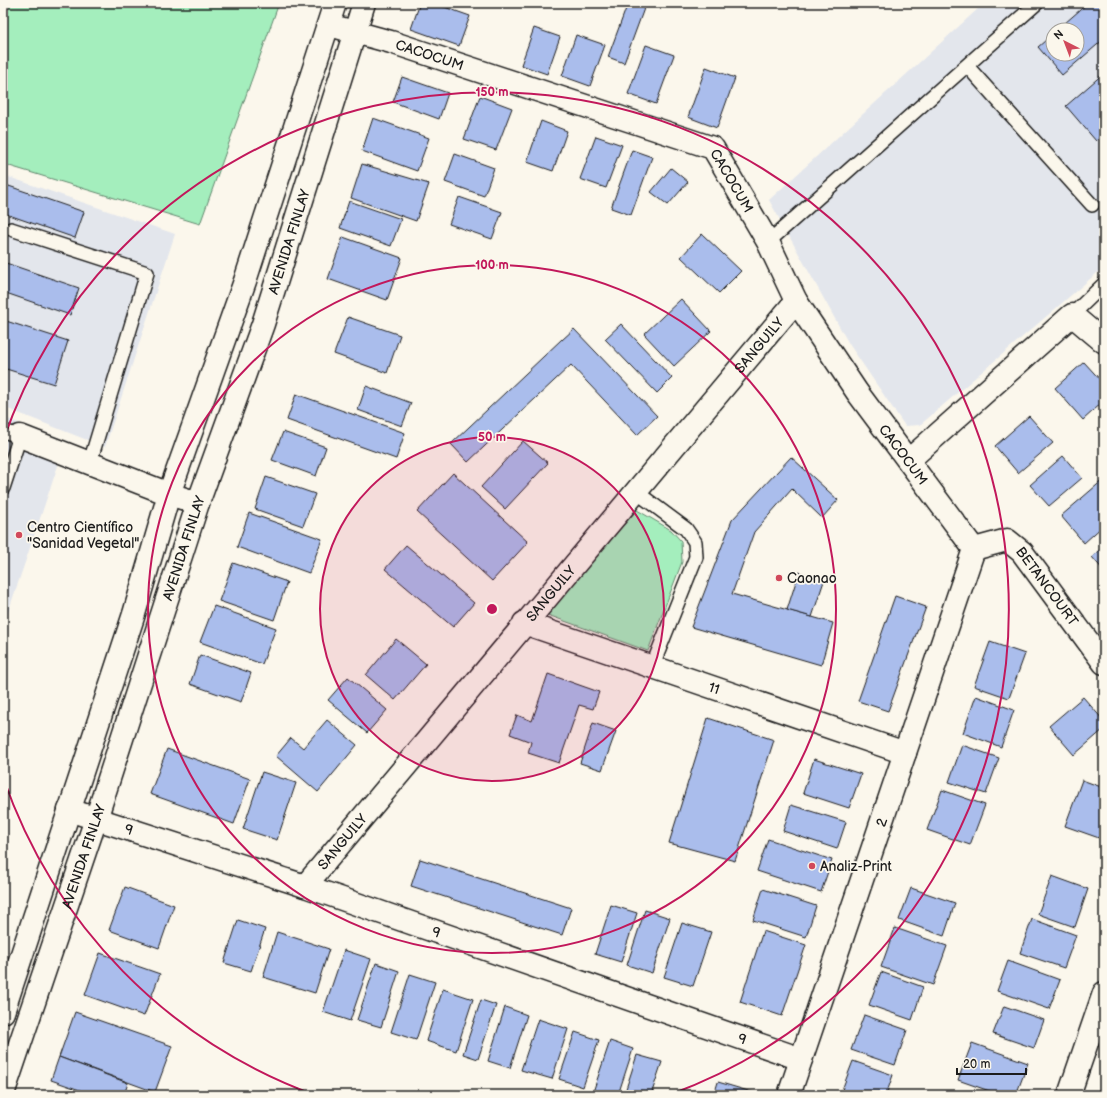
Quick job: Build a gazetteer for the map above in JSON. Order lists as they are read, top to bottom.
{
  "streets": {
    "street": [
      "CACOCUM",
      "AVENIDA FINLAY",
      "SANGUILY",
      "BETANCOURT",
      "11",
      "2",
      "9"
    ]
  },
  "crossings": [
    ["CACOCUM", "AVENIDA FINLAY"],
    ["CACOCUM", "SANGUILY"],
    ["CACOCUM", "BETANCOURT"],
    ["CACOCUM", "2"],
    ["AVENIDA FINLAY", "9"],
    ["SANGUILY", "11"],
    ["SANGUILY", "9"],
    ["BETANCOURT", "2"],
    ["11", "2"],
    ["2", "9"]
  ],
  "places": ["Centro Científico \"Sanidad Vegetal\"", "Caonao", "Analiz-Print"],
  "scale_bar": "20 m",
  "north": "top left",
  "rings": ["150 m", "100 m", "50 m"]
}
